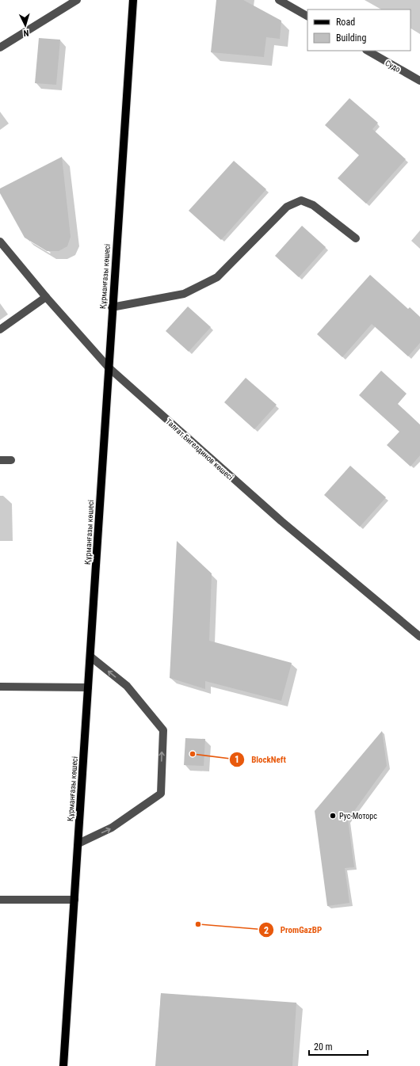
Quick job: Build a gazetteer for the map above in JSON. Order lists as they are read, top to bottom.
{
  "streets": {
    "main road": ["Құрманғазы көшесі"],
    "street": ["Судо", "Талғат Бигелдинов көшесі"]
  },
  "crossings": [
    ["Құрманғазы көшесі", "Талғат Бигелдинов көшесі"]
  ],
  "places": ["BlockNeft", "Рус-Моторс", "PromGazBP"],
  "legend": ["Road", "Building"],
  "scale_bar": "20 m",
  "north": "bottom"
}
